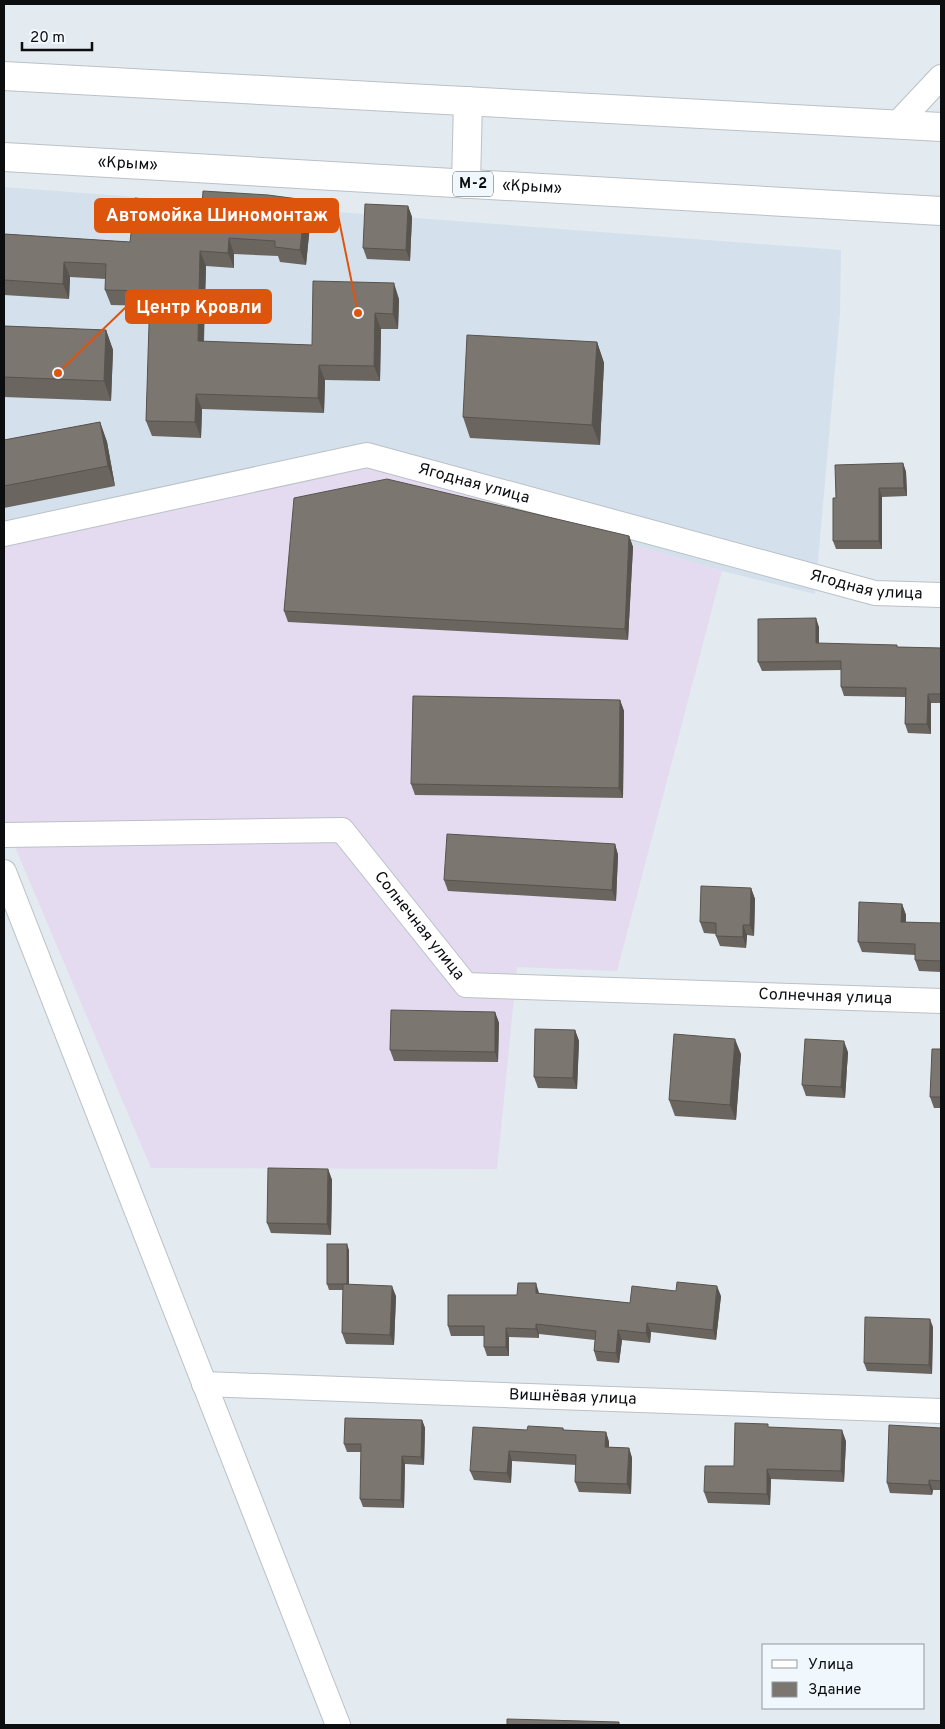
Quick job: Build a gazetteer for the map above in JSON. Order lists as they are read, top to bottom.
{
  "streets": {
    "main road": ["«Крым»", "М-2"],
    "street": ["Ягодная улица", "Солнечная улица", "Вишнёвая улица"]
  },
  "places": ["Автомойка Шиномонтаж", "Центр Кровли"],
  "legend": ["Улица", "Здание"],
  "scale_bar": "20 m"
}
